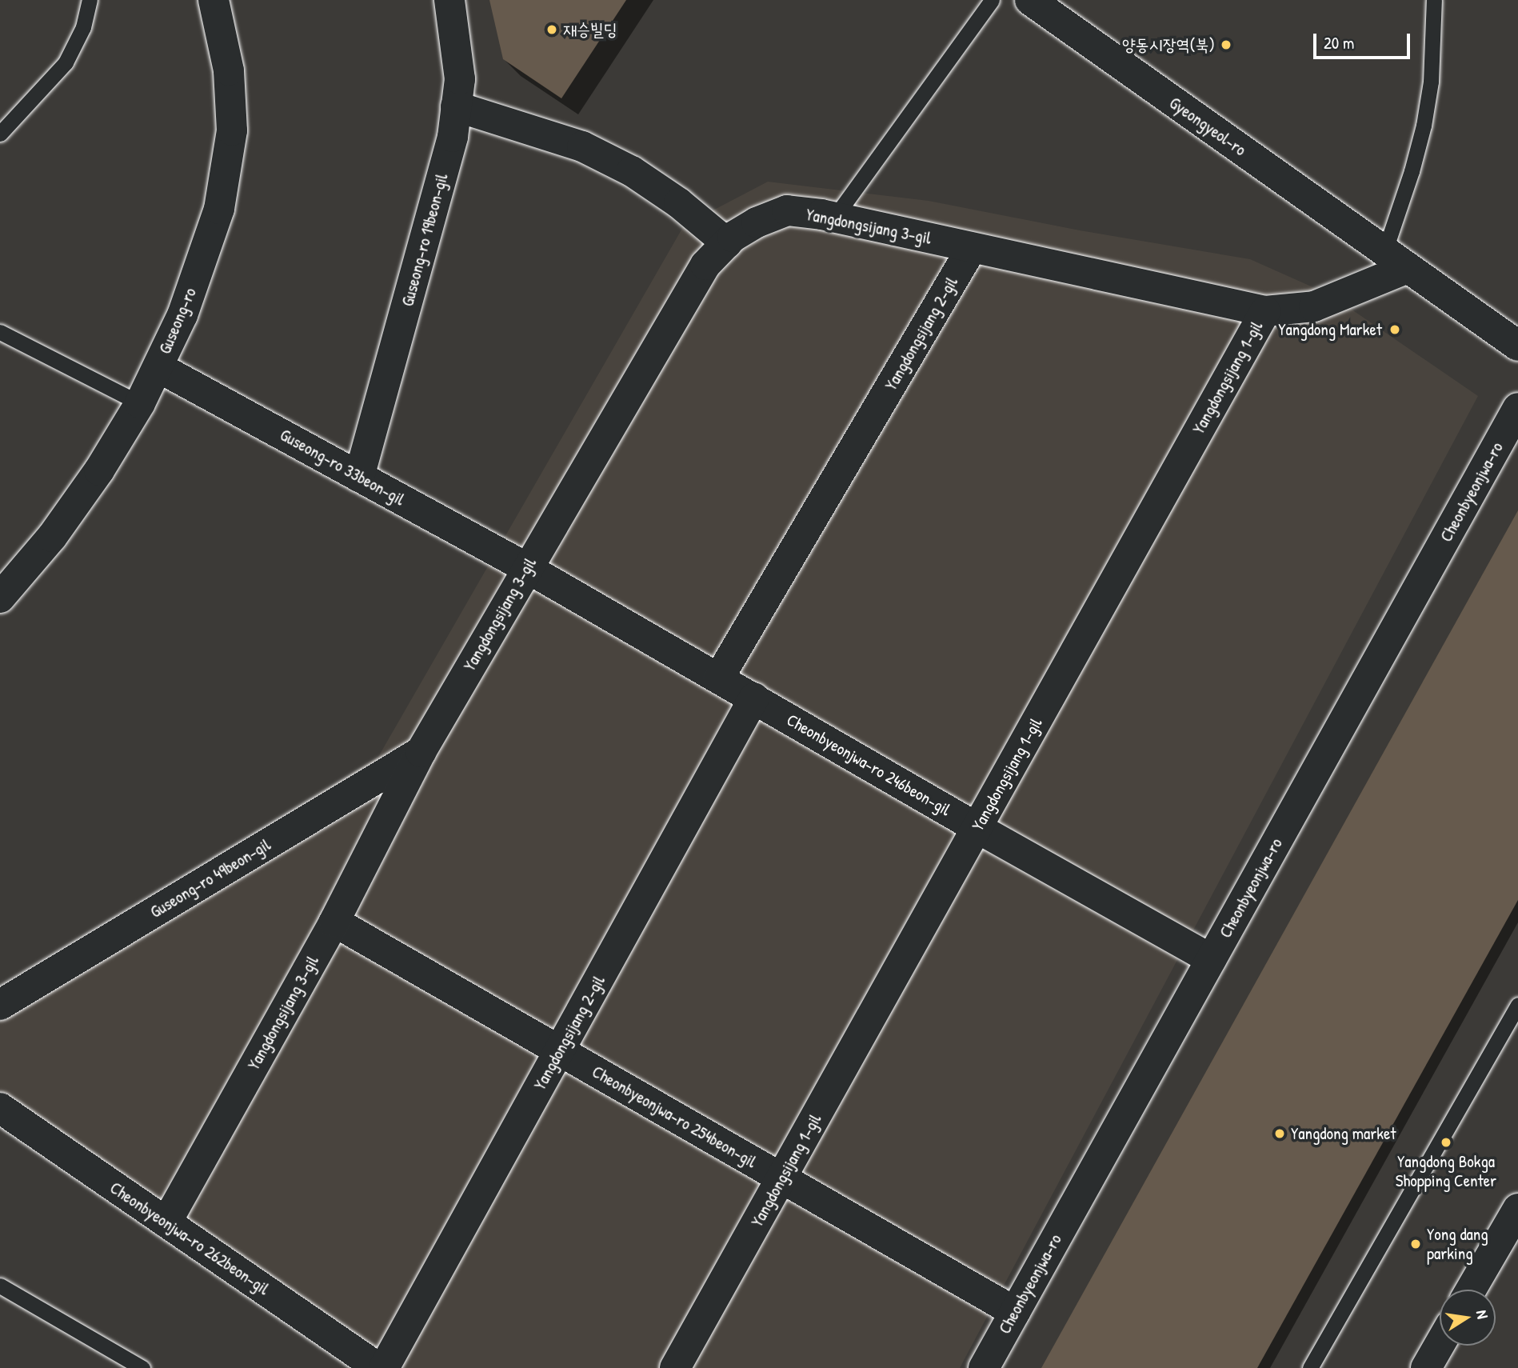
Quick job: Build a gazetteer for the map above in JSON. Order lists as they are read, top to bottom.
{
  "streets": {
    "street": [
      "Gyeongyeol-ro",
      "Yangdongsijang 3-gil",
      "Guseong-ro 19beon-gil",
      "Guseong-ro",
      "Yangdongsijang 2-gil",
      "Yangdongsijang 1-gil",
      "Guseong-ro 33beon-gil",
      "Cheonbyeonjwa-ro",
      "Cheonbyeonjwa-ro 246beon-gil",
      "Guseong-ro 49beon-gil",
      "Cheonbyeonjwa-ro 254beon-gil",
      "Cheonbyeonjwa-ro 262beon-gil"
    ]
  },
  "crossings": [
    ["Gyeongyeol-ro", "Yangdongsijang 1-gil"],
    ["Yangdongsijang 3-gil", "Yangdongsijang 2-gil"],
    ["Yangdongsijang 3-gil", "Guseong-ro 33beon-gil"],
    ["Yangdongsijang 3-gil", "Cheonbyeonjwa-ro 246beon-gil"],
    ["Yangdongsijang 3-gil", "Guseong-ro 49beon-gil"],
    ["Yangdongsijang 3-gil", "Cheonbyeonjwa-ro 254beon-gil"],
    ["Yangdongsijang 3-gil", "Cheonbyeonjwa-ro 262beon-gil"],
    ["Guseong-ro 19beon-gil", "Guseong-ro 33beon-gil"],
    ["Guseong-ro", "Guseong-ro 33beon-gil"],
    ["Yangdongsijang 2-gil", "Cheonbyeonjwa-ro 246beon-gil"],
    ["Yangdongsijang 2-gil", "Cheonbyeonjwa-ro 254beon-gil"],
    ["Yangdongsijang 1-gil", "Cheonbyeonjwa-ro 246beon-gil"],
    ["Yangdongsijang 1-gil", "Cheonbyeonjwa-ro 254beon-gil"],
    ["Guseong-ro 33beon-gil", "Cheonbyeonjwa-ro 246beon-gil"],
    ["Cheonbyeonjwa-ro", "Cheonbyeonjwa-ro 246beon-gil"],
    ["Cheonbyeonjwa-ro", "Cheonbyeonjwa-ro 254beon-gil"]
  ],
  "places": [
    "재승빌딩",
    "양동시장역(북)",
    "Yangdong Market",
    "Yangdong market",
    "Yangdong Bokga Shopping Center",
    "Yong dang parking"
  ],
  "scale_bar": "20 m",
  "north": "right"
}
